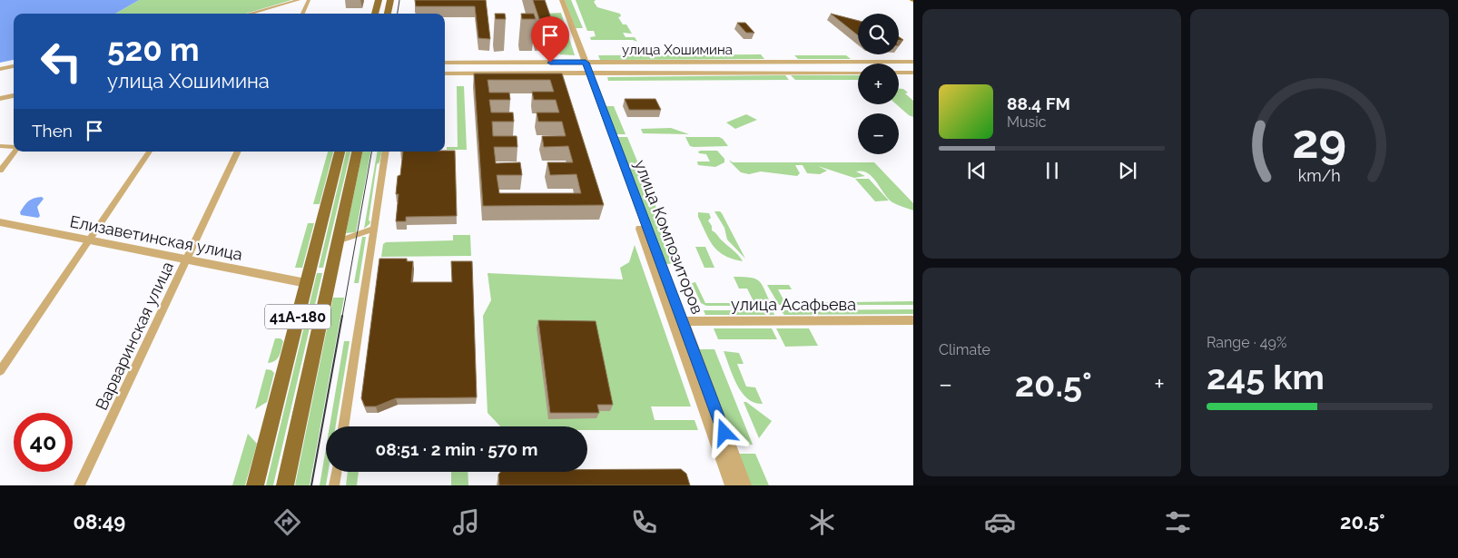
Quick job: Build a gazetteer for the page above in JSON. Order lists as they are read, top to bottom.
{
  "streets": {
    "main road": ["41А-180"],
    "street": [
      "улица Хошимина",
      "улица Композиторов",
      "Елизаветинская улица",
      "улица Асафьева",
      "Варваринская улица"
    ]
  },
  "crossings": [
    ["улица Хошимина", "улица Композиторов"],
    ["улица Композиторов", "улица Асафьева"],
    ["Елизаветинская улица", "41А-180"],
    ["Елизаветинская улица", "Варваринская улица"]
  ],
  "page": {
    "map_buttons": ["+", "−"],
    "turn": ["520 m", "улица Хошимина"],
    "song": ["88.4 FM", "Music"],
    "then": "Then",
    "tile": [
      "Climate",
      ["Range · 49%", "245 km"]
    ],
    "heat": ["−", "20.5°", "+"],
    "limit": "40",
    "trip": "08:51 · 2 min · 570 m",
    "tabs": ["08:49", "20.5°"],
    "gauge": ["29", "km/h"]
  }
}
